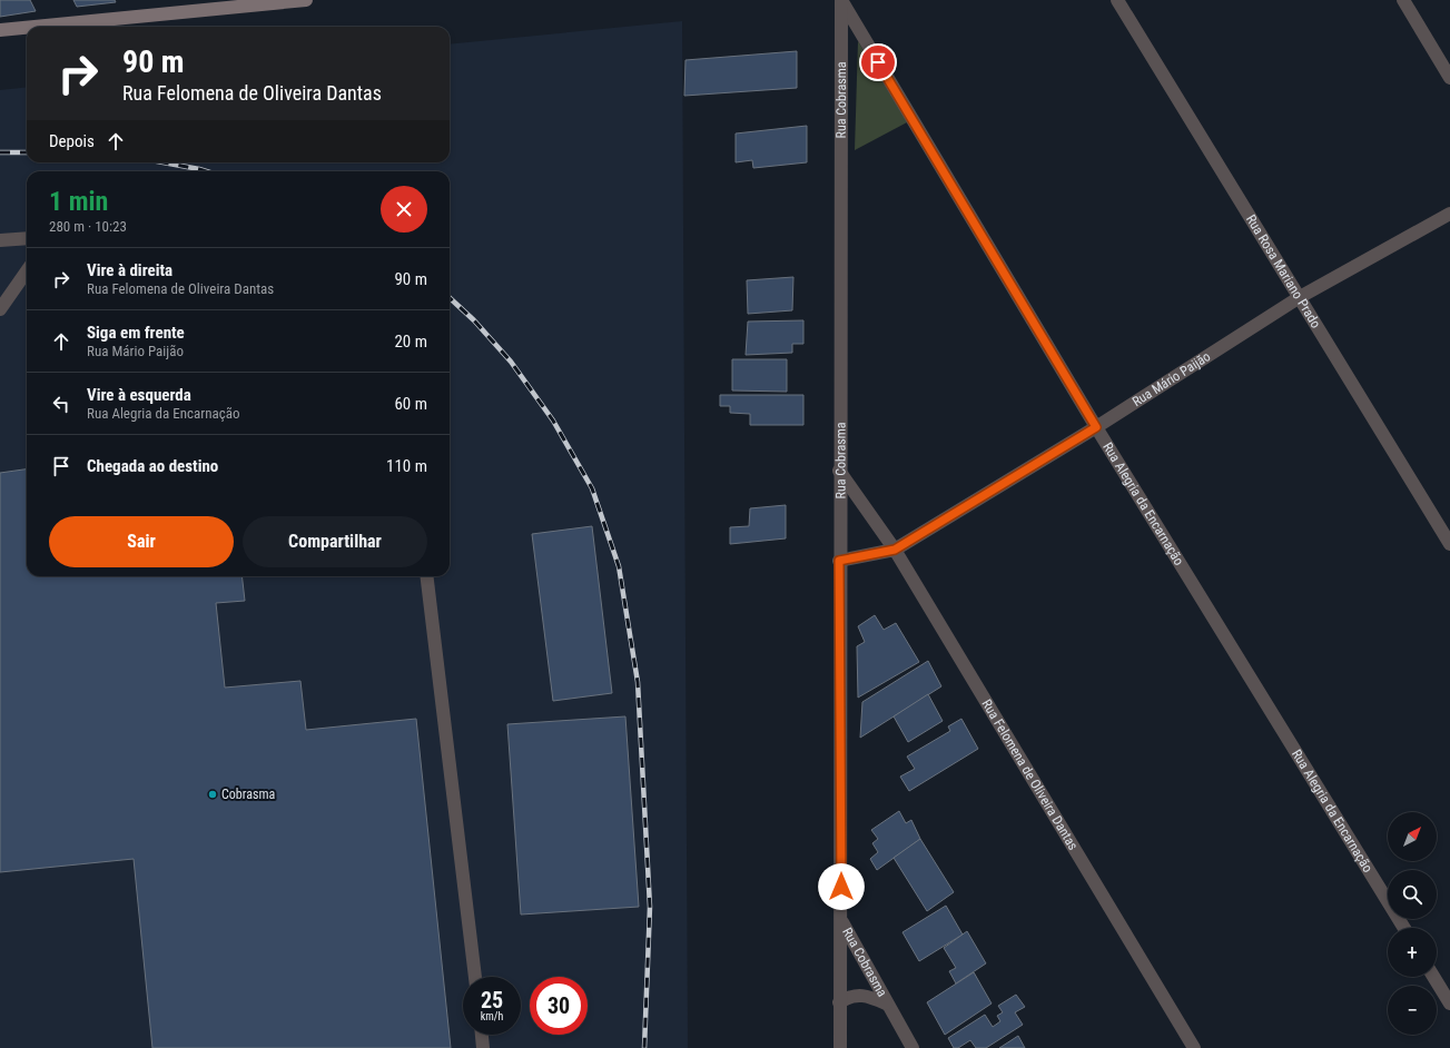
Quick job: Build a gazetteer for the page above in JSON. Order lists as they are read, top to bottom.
{
  "streets": {
    "street": [
      "Rua Cobrasma",
      "Rua Rosa Mariano Prado",
      "Rua Mário Paijão",
      "Rua Alegria da Encarnação",
      "Rua Felomena de Oliveira Dantas"
    ]
  },
  "crossings": [
    ["Rua Cobrasma", "Rua Alegria da Encarnação"],
    ["Rua Cobrasma", "Rua Felomena de Oliveira Dantas"],
    ["Rua Rosa Mariano Prado", "Rua Mário Paijão"],
    ["Rua Mário Paijão", "Rua Alegria da Encarnação"],
    ["Rua Mário Paijão", "Rua Felomena de Oliveira Dantas"]
  ],
  "places": ["Cobrasma"],
  "north": "top right",
  "page": {
    "turn": ["90 m", "Rua Felomena de Oliveira Dantas"],
    "then": "Depois",
    "heading": ["1 min", "280 m · 10:23"],
    "list": [
      {
        "name": "Vire à direita",
        "note": "Rua Felomena de Oliveira Dantas",
        "value": "90 m"
      },
      {
        "name": "Siga em frente",
        "note": "Rua Mário Paijão",
        "value": "20 m"
      },
      {
        "name": "Vire à esquerda",
        "note": "Rua Alegria da Encarnação",
        "value": "60 m"
      },
      {
        "name": "Chegada ao destino",
        "value": "110 m"
      }
    ],
    "buttons": ["Sair", "Compartilhar"],
    "map_buttons": ["+", "−"],
    "speed": "25 km/h",
    "limit": "30"
  }
}
